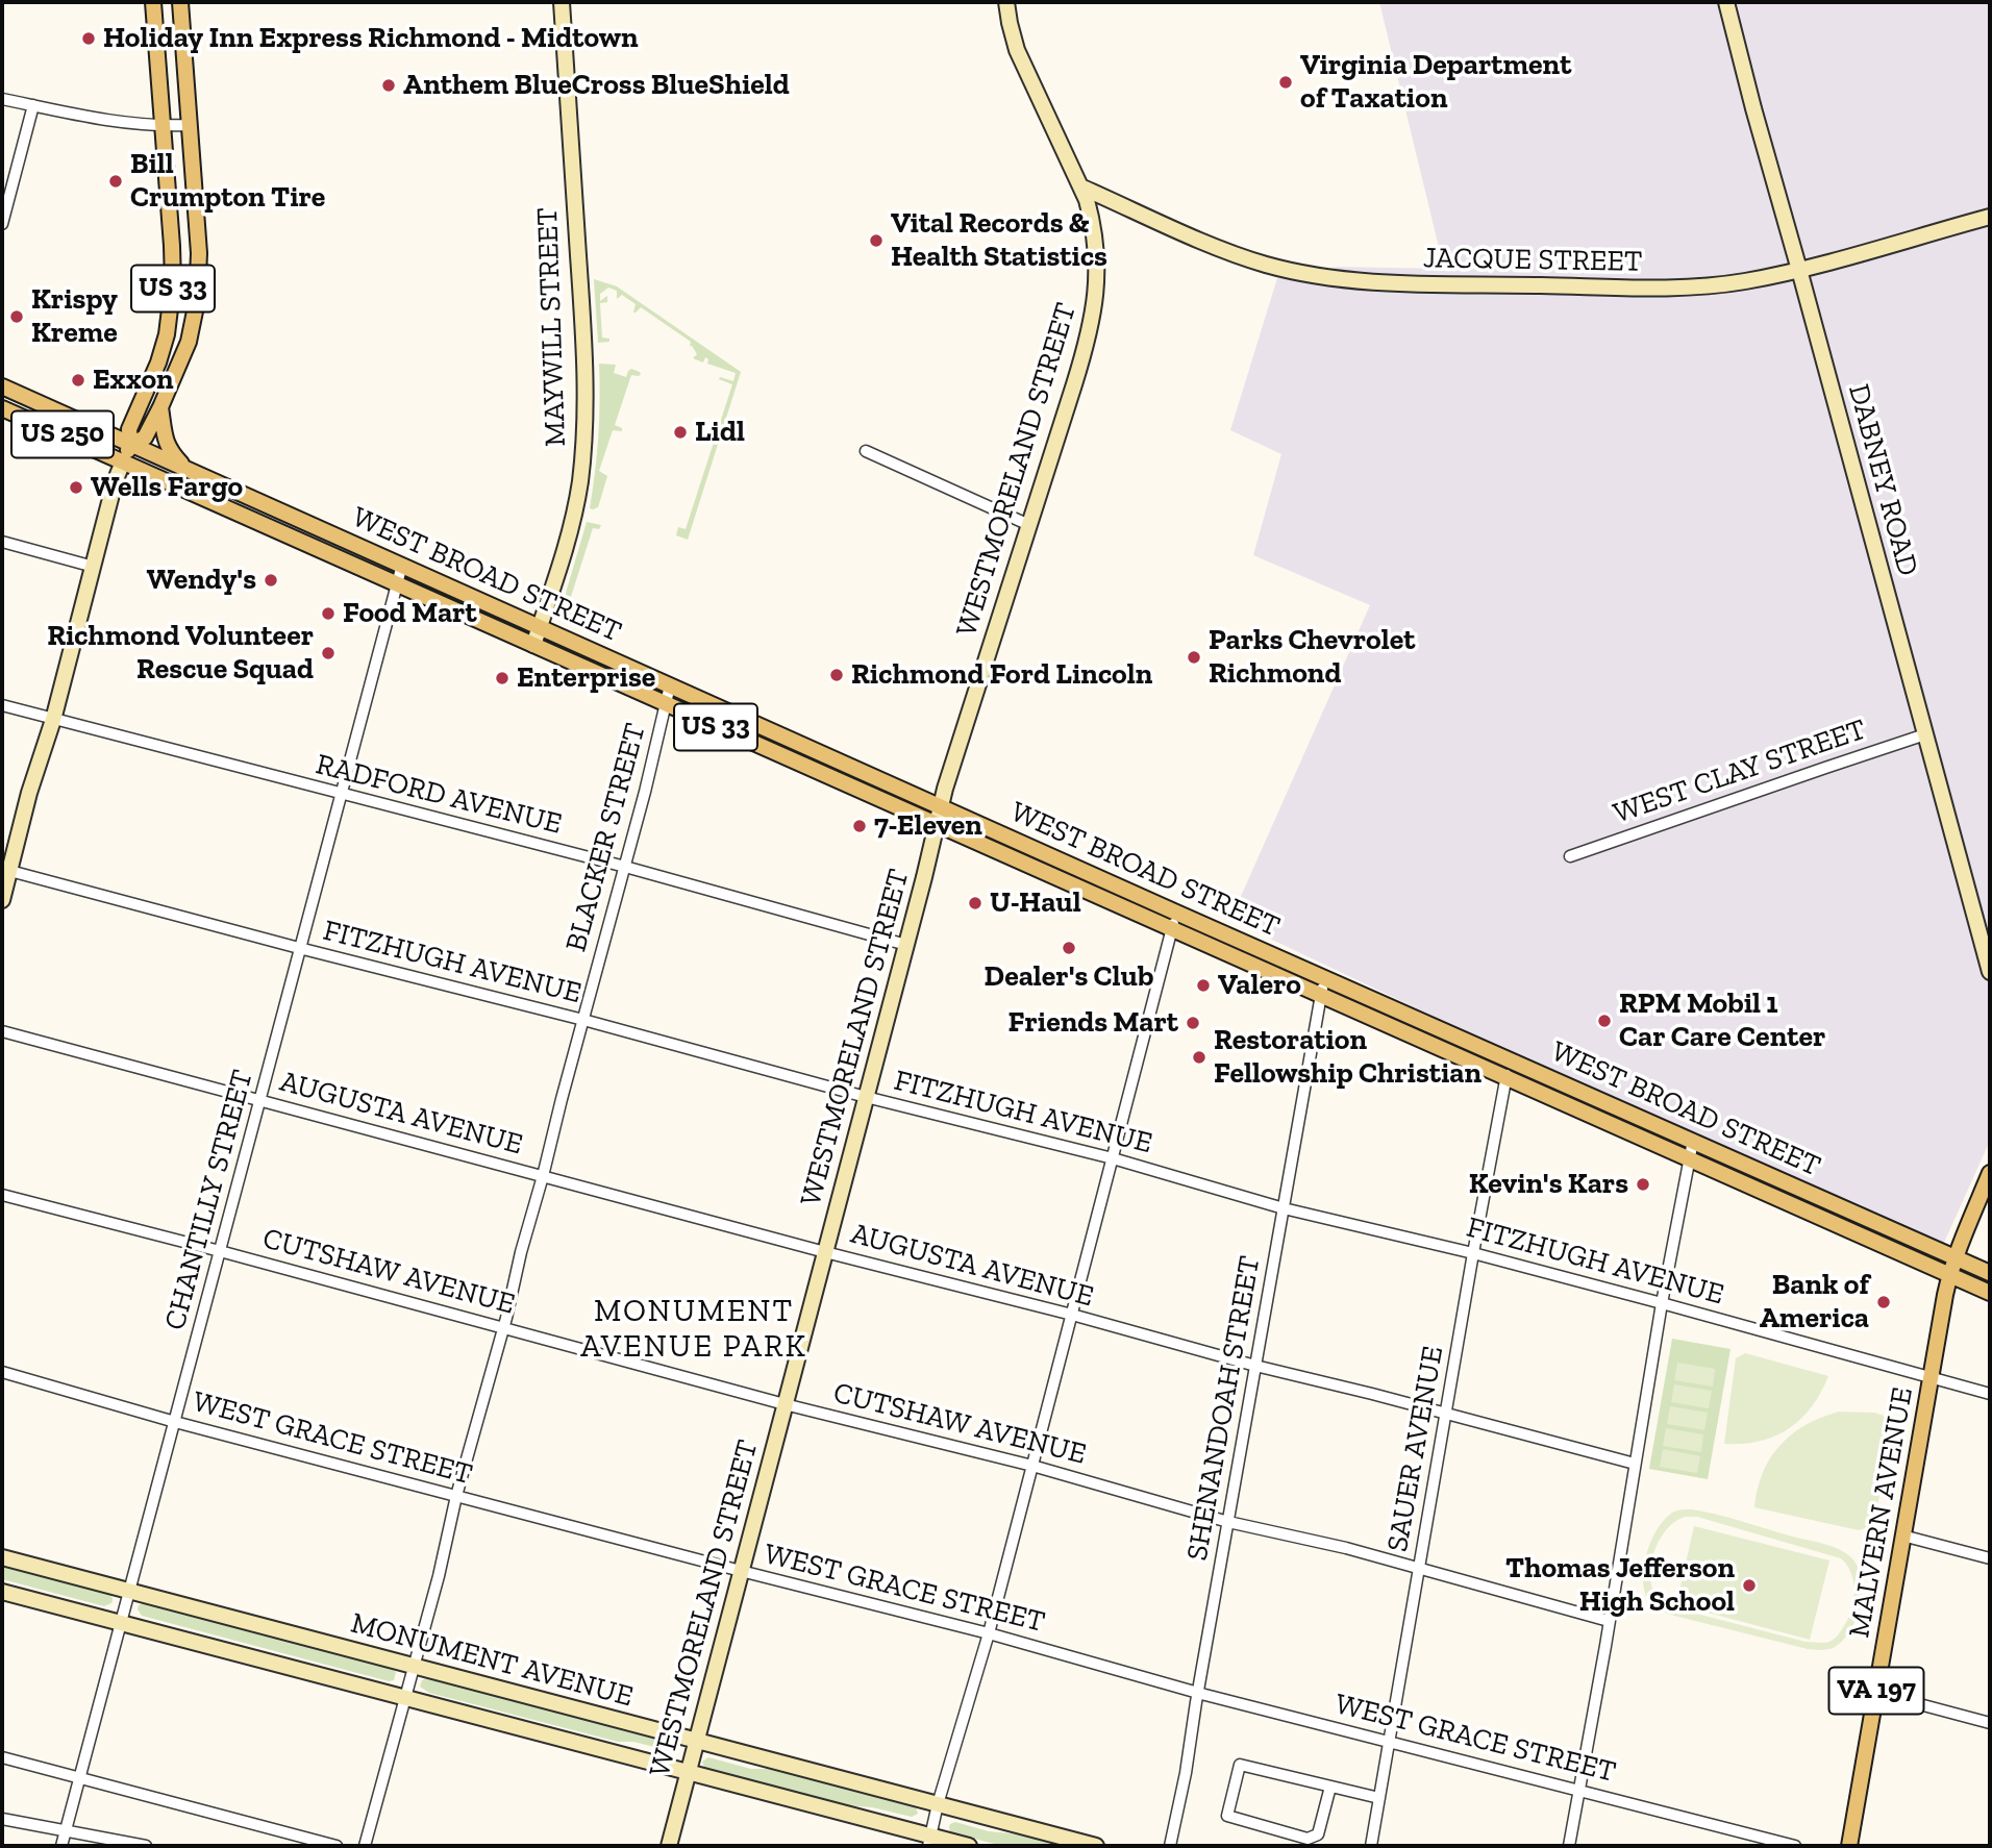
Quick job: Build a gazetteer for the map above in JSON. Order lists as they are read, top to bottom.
{
  "streets": {
    "main road": [
      "US 33",
      "US 250",
      "WEST BROAD STREET",
      "MALVERN AVENUE",
      "VA 197"
    ],
    "street": [
      "JACQUE STREET",
      "MAYWILL STREET",
      "WESTMORELAND STREET",
      "DABNEY ROAD",
      "WEST CLAY STREET",
      "RADFORD AVENUE",
      "BLACKER STREET",
      "FITZHUGH AVENUE",
      "AUGUSTA AVENUE",
      "CHANTILLY STREET",
      "CUTSHAW AVENUE",
      "SHENANDOAH STREET",
      "WEST GRACE STREET",
      "SAUER AVENUE",
      "MONUMENT AVENUE"
    ]
  },
  "crossings": [
    ["JACQUE STREET", "WESTMORELAND STREET"],
    ["JACQUE STREET", "DABNEY ROAD"],
    ["US 33", "WEST BROAD STREET"],
    ["MAYWILL STREET", "WEST BROAD STREET"],
    ["WESTMORELAND STREET", "WEST BROAD STREET"],
    ["WESTMORELAND STREET", "RADFORD AVENUE"],
    ["WESTMORELAND STREET", "FITZHUGH AVENUE"],
    ["WESTMORELAND STREET", "AUGUSTA AVENUE"],
    ["WESTMORELAND STREET", "CUTSHAW AVENUE"],
    ["WESTMORELAND STREET", "WEST GRACE STREET"],
    ["WESTMORELAND STREET", "MONUMENT AVENUE"],
    ["DABNEY ROAD", "WEST CLAY STREET"],
    ["WEST BROAD STREET", "BLACKER STREET"],
    ["WEST BROAD STREET", "CHANTILLY STREET"],
    ["WEST BROAD STREET", "SHENANDOAH STREET"],
    ["WEST BROAD STREET", "SAUER AVENUE"],
    ["WEST BROAD STREET", "MALVERN AVENUE"],
    ["WEST BROAD STREET", "VA 197"],
    ["RADFORD AVENUE", "BLACKER STREET"],
    ["RADFORD AVENUE", "CHANTILLY STREET"],
    ["BLACKER STREET", "FITZHUGH AVENUE"],
    ["BLACKER STREET", "AUGUSTA AVENUE"],
    ["BLACKER STREET", "CUTSHAW AVENUE"],
    ["BLACKER STREET", "WEST GRACE STREET"],
    ["BLACKER STREET", "MONUMENT AVENUE"],
    ["FITZHUGH AVENUE", "CHANTILLY STREET"],
    ["FITZHUGH AVENUE", "SHENANDOAH STREET"],
    ["FITZHUGH AVENUE", "SAUER AVENUE"],
    ["FITZHUGH AVENUE", "MALVERN AVENUE"],
    ["AUGUSTA AVENUE", "CHANTILLY STREET"],
    ["AUGUSTA AVENUE", "SHENANDOAH STREET"],
    ["AUGUSTA AVENUE", "SAUER AVENUE"],
    ["CHANTILLY STREET", "CUTSHAW AVENUE"],
    ["CHANTILLY STREET", "WEST GRACE STREET"],
    ["CHANTILLY STREET", "MONUMENT AVENUE"],
    ["CUTSHAW AVENUE", "SHENANDOAH STREET"],
    ["CUTSHAW AVENUE", "SAUER AVENUE"],
    ["SHENANDOAH STREET", "WEST GRACE STREET"],
    ["WEST GRACE STREET", "SAUER AVENUE"],
    ["MALVERN AVENUE", "VA 197"]
  ],
  "districts": ["MONUMENT AVENUE PARK"],
  "places": [
    "Holiday Inn Express Richmond - Midtown",
    "Virginia Department of Taxation",
    "Anthem BlueCross BlueShield",
    "Bill Crumpton Tire",
    "Vital Records & Health Statistics",
    "Krispy Kreme",
    "Exxon",
    "Lidl",
    "Wells Fargo",
    "Wendy's",
    "Food Mart",
    "Richmond Volunteer Rescue Squad",
    "Parks Chevrolet Richmond",
    "Richmond Ford Lincoln",
    "Enterprise",
    "7-Eleven",
    "U-Haul",
    "Dealer's Club",
    "Valero",
    "RPM Mobil 1 Car Care Center",
    "Friends Mart",
    "Restoration Fellowship Christian",
    "Kevin's Kars",
    "Bank of America",
    "Thomas Jefferson High School"
  ]
}
